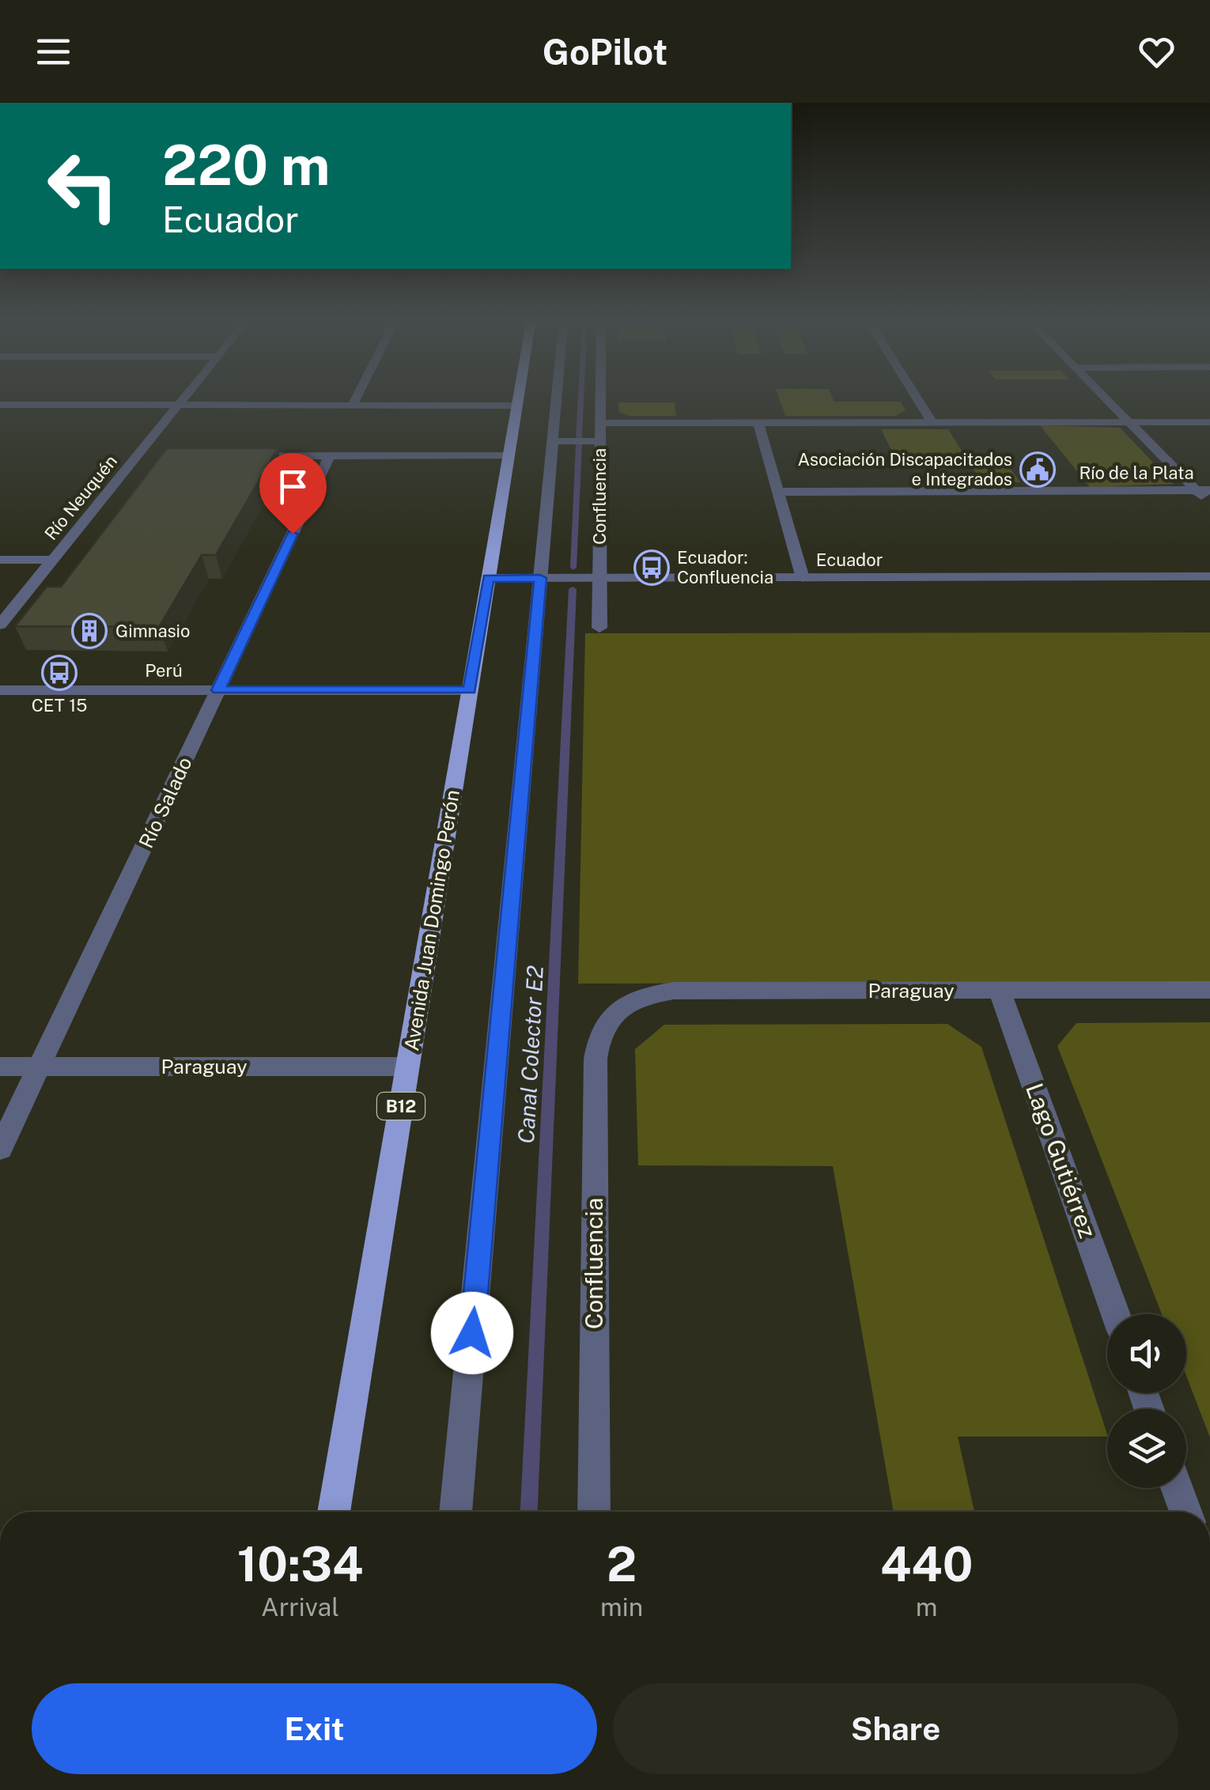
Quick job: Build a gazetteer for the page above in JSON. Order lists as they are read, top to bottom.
{
  "streets": {
    "main road": ["Avenida Juan Domingo Perón", "B12"],
    "street": [
      "Río de la Plata",
      "Confluencia",
      "Río Neuquén",
      "Ecuador",
      "Perú",
      "Río Salado",
      "Paraguay",
      "Lago Gutiérrez"
    ]
  },
  "crossings": [
    ["Confluencia", "Ecuador"],
    ["Confluencia", "Paraguay"],
    ["Ecuador", "Avenida Juan Domingo Perón"],
    ["Perú", "Río Salado"],
    ["Perú", "Avenida Juan Domingo Perón"],
    ["Río Salado", "Paraguay"],
    ["Avenida Juan Domingo Perón", "Paraguay"],
    ["Paraguay", "Lago Gutiérrez"]
  ],
  "water": ["Canal Colector E2"],
  "places": {
    "public building": ["Asociación Discapacitados e Integrados"],
    "bus stop": ["Ecuador: Confluencia", "CET 15"],
    "building": ["Gimnasio"]
  },
  "page": {
    "header": "GoPilot",
    "turn": ["220 m", "Ecuador"],
    "eta": [
      "10:34",
      "Arrival",
      "2",
      "min",
      "440",
      "m"
    ],
    "buttons": ["Exit", "Share"]
  }
}
